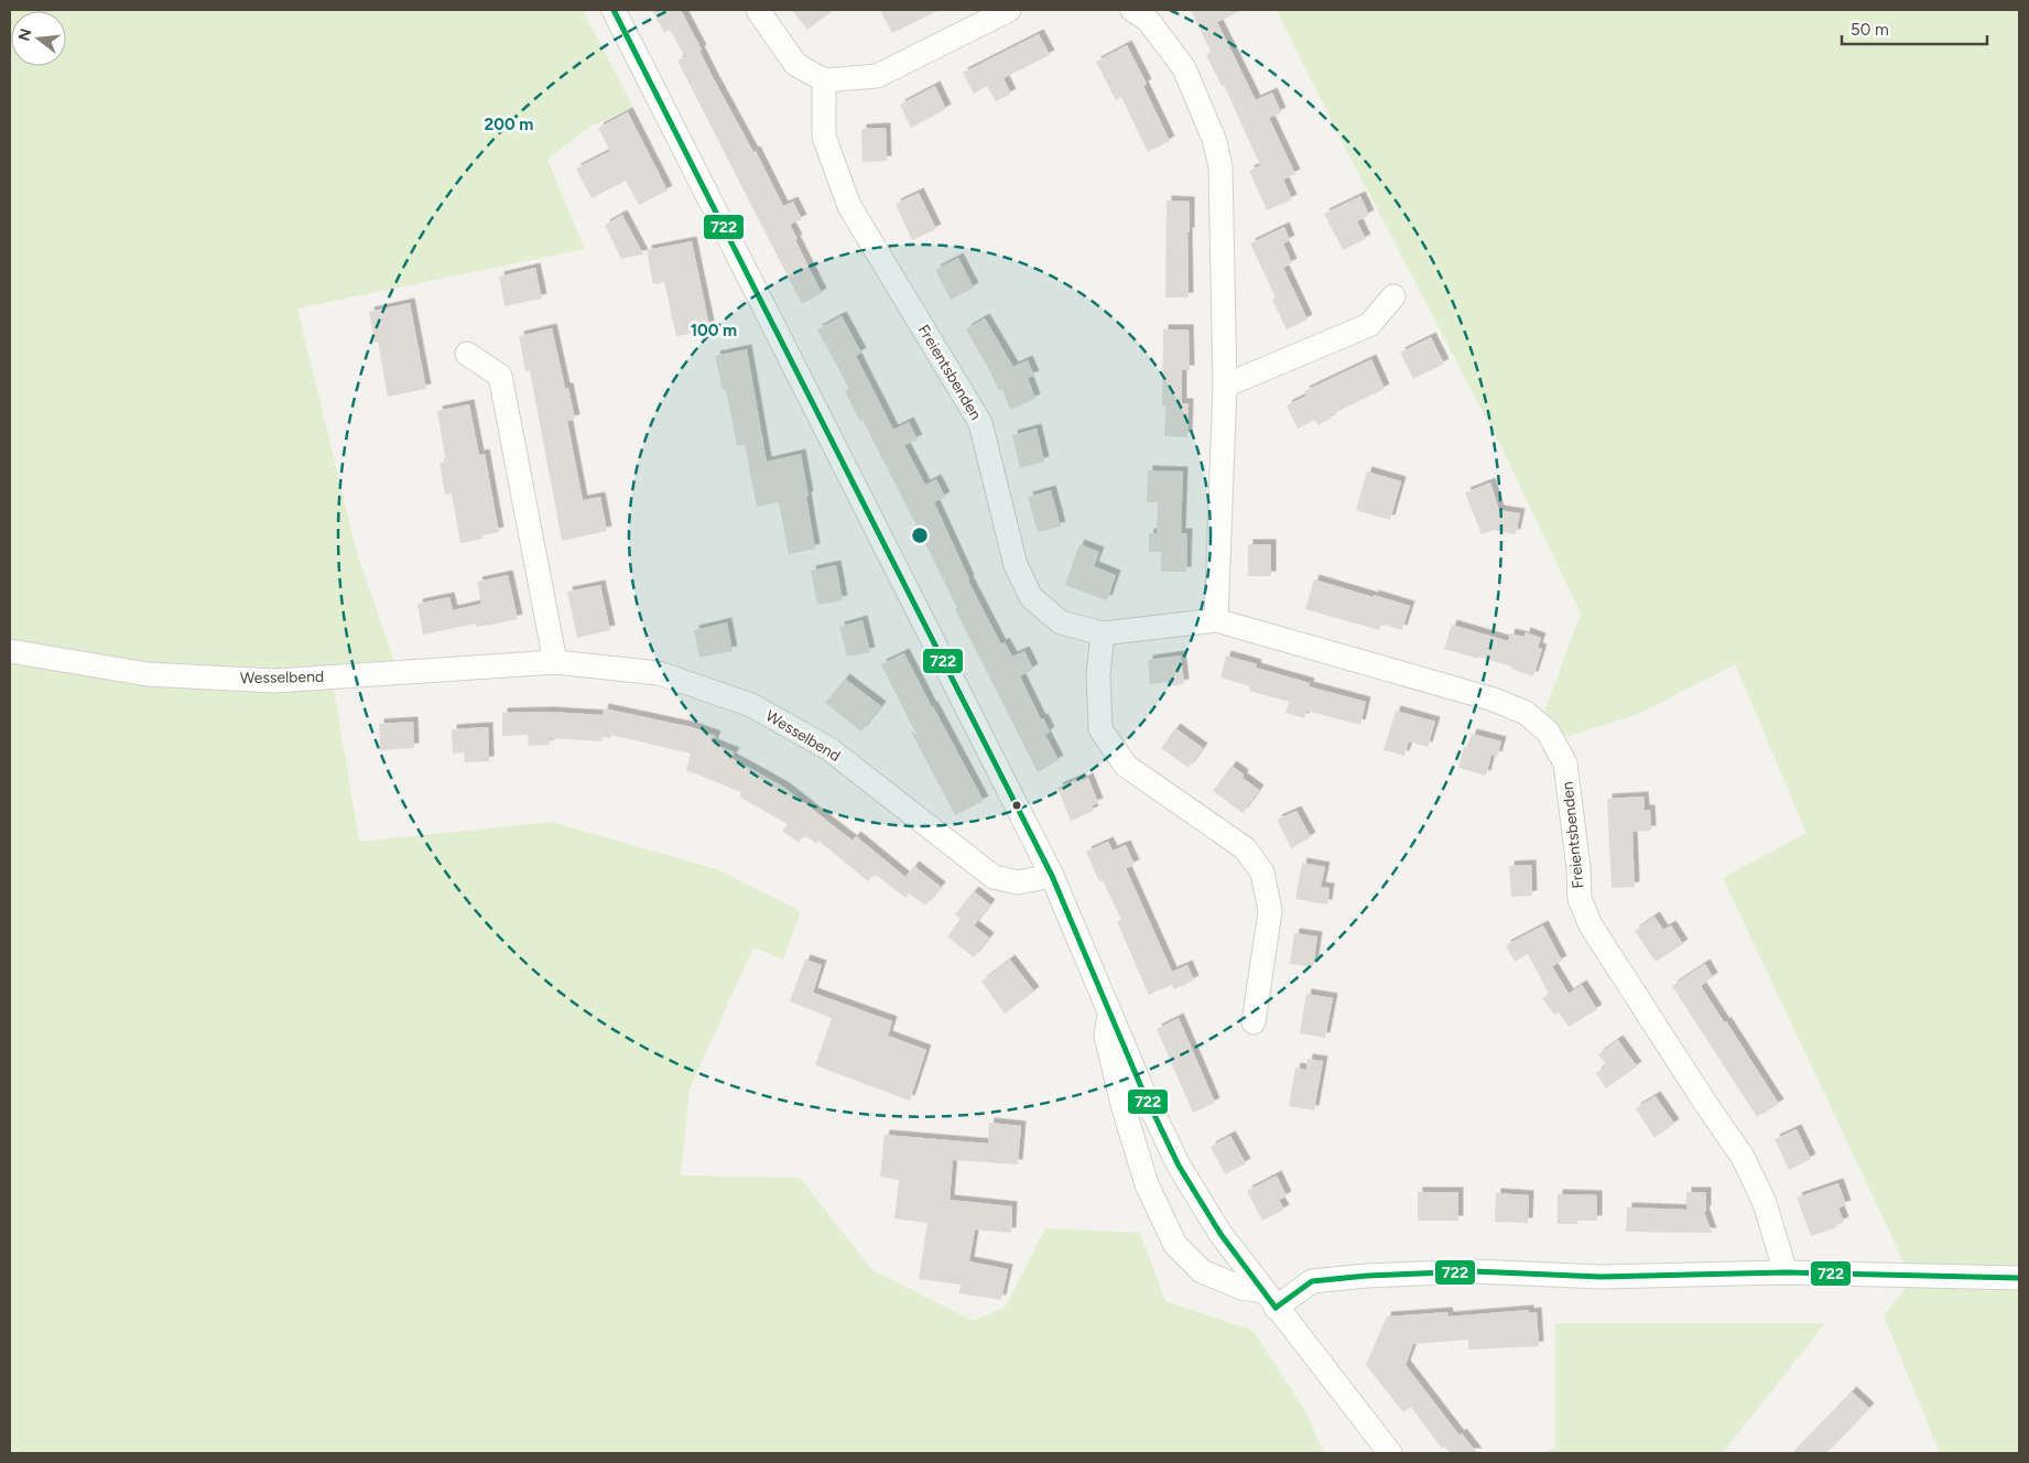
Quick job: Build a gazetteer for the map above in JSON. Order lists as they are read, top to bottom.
{
  "streets": {
    "street": ["Freientsbenden", "Wesselbend"]
  },
  "lines": ["transit line 722"],
  "scale_bar": "50 m",
  "north": "left",
  "rings": ["200 m", "100 m"]
}
